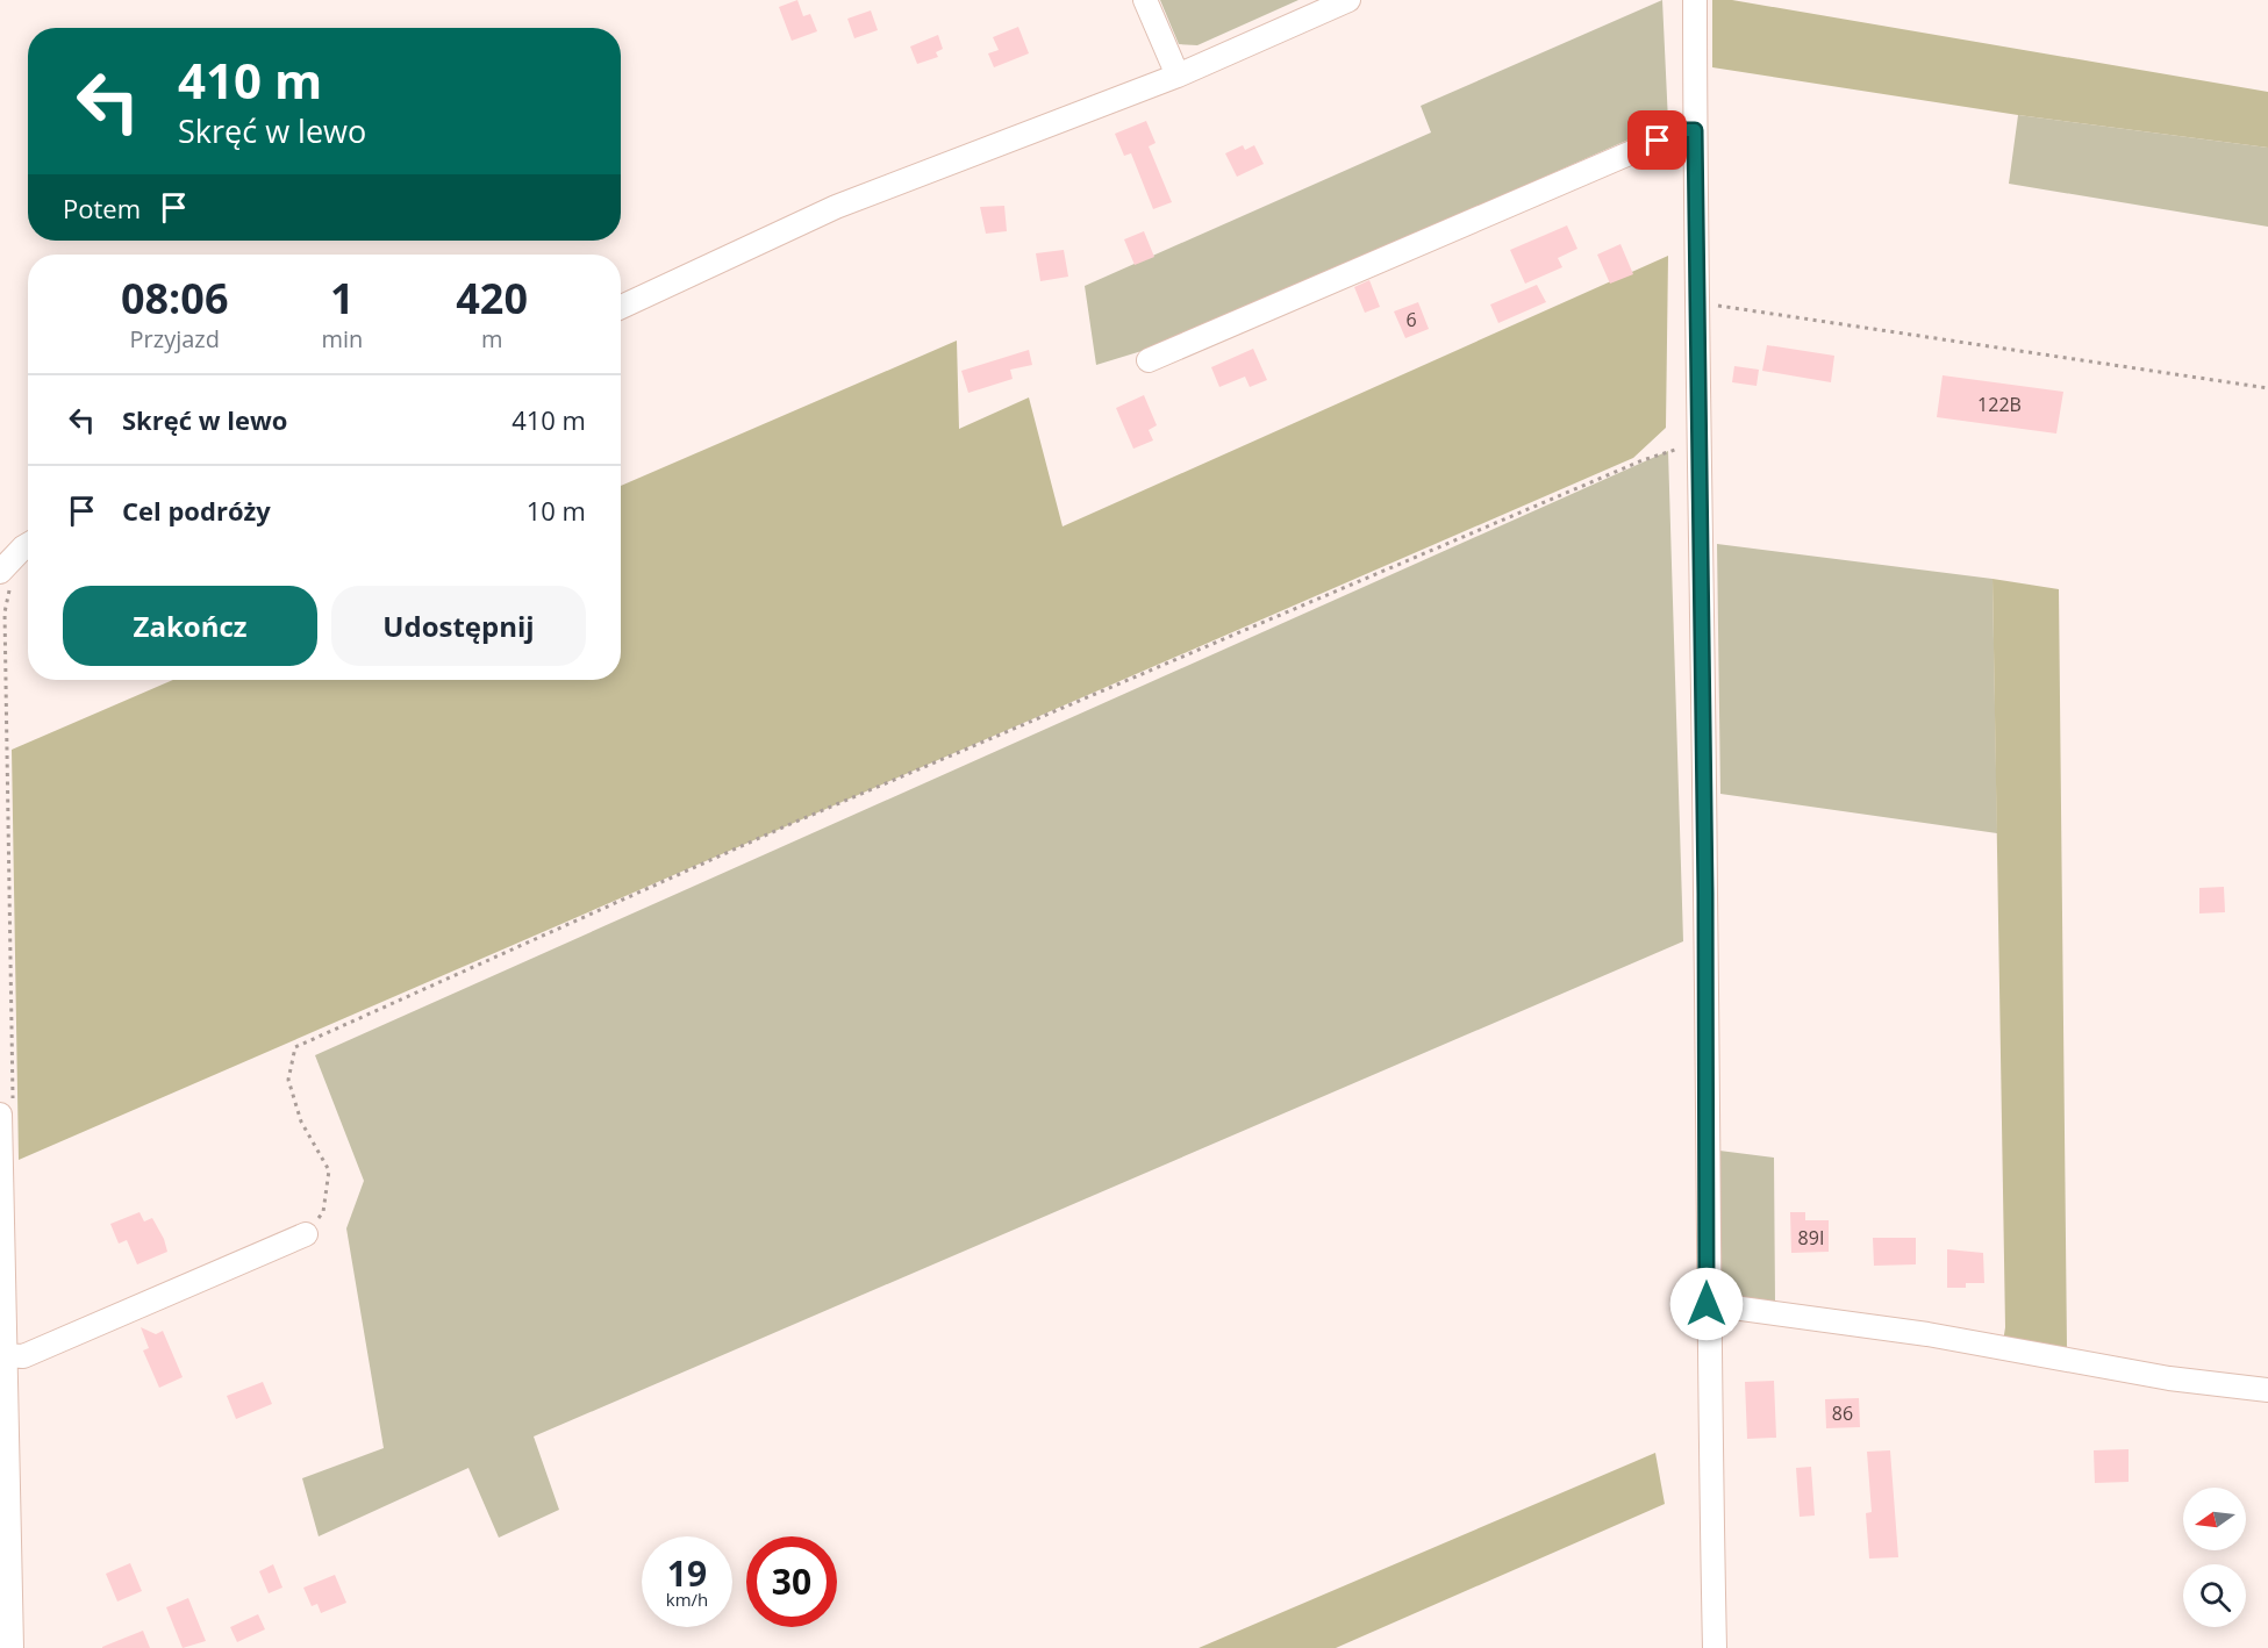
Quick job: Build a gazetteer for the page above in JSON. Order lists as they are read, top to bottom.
{
  "house_numbers": [
    "6",
    "122B",
    "89I",
    "86"
  ],
  "north": "left",
  "page": {
    "turn": ["410 m", "Skręć w lewo"],
    "then": "Potem",
    "eta": [
      "08:06",
      "Przyjazd",
      "1",
      "min",
      "420",
      "m"
    ],
    "list": [
      {
        "name": "Skręć w lewo",
        "value": "410 m"
      },
      {
        "name": "Cel podróży",
        "value": "10 m"
      }
    ],
    "buttons": ["Zakończ", "Udostępnij"],
    "speed": "19 km/h",
    "limit": "30"
  }
}
